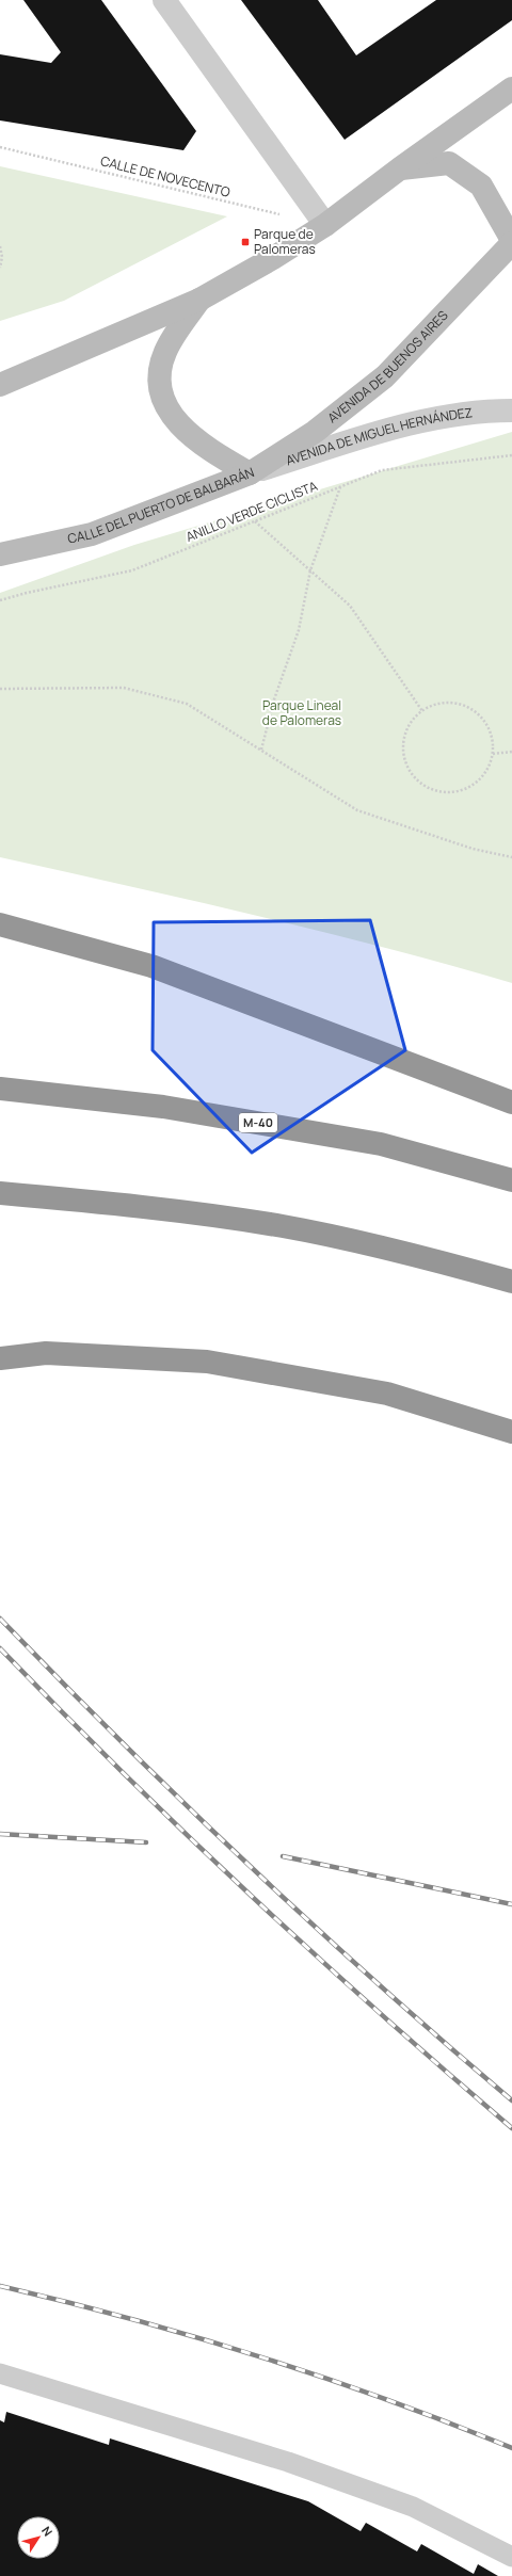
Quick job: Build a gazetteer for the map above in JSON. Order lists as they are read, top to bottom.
{
  "streets": {
    "highway": ["M-40"],
    "main road": ["AVENIDA DE BUENOS AIRES", "CALLE DEL PUERTO DE BALBARÁN"],
    "street": ["AVENIDA DE MIGUEL HERNÁNDEZ"],
    "path": ["CALLE DE NOVECENTO", "ANILLO VERDE CICLISTA"]
  },
  "crossings": [
    ["CALLE DE NOVECENTO", "CALLE DEL PUERTO DE BALBARÁN"],
    ["AVENIDA DE BUENOS AIRES", "AVENIDA DE MIGUEL HERNÁNDEZ"],
    ["AVENIDA DE BUENOS AIRES", "CALLE DEL PUERTO DE BALBARÁN"],
    ["AVENIDA DE MIGUEL HERNÁNDEZ", "CALLE DEL PUERTO DE BALBARÁN"]
  ],
  "parks": ["Parque Lineal de Palomeras"],
  "places": {
    "transit": ["Parque de Palomeras"]
  },
  "north": "top right"
}
